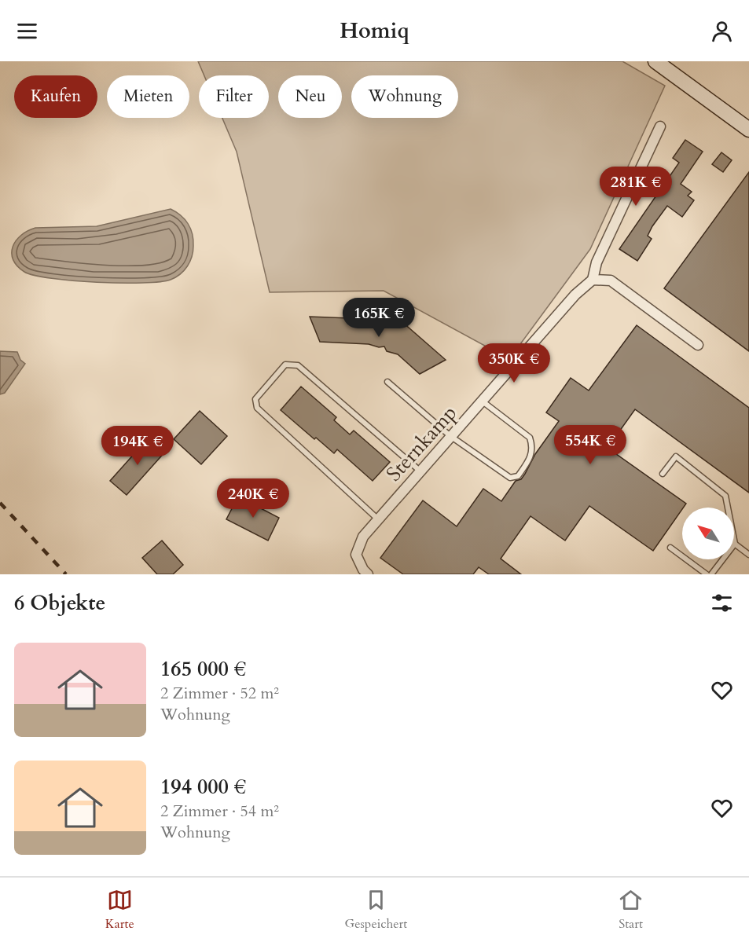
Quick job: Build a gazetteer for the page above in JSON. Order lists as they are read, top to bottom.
{
  "streets": {
    "street": ["Sternkamp"]
  },
  "north": "top left",
  "page": {
    "header": "Homiq",
    "chip": [
      "Kaufen",
      "Mieten",
      "Filter",
      "Neu",
      "Wohnung"
    ],
    "price": [
      "281K €",
      "165K €",
      "350K €",
      "554K €",
      "194K €",
      "240K €"
    ],
    "heading": "6 Objekte",
    "list": [
      {
        "name": "165 000 €",
        "note": "2 Zimmer · 52 m² · Wohnung"
      },
      {
        "name": "194 000 €",
        "note": "2 Zimmer · 54 m² · Wohnung"
      }
    ],
    "tabs": ["Karte", "Gespeichert", "Start"]
  }
}
